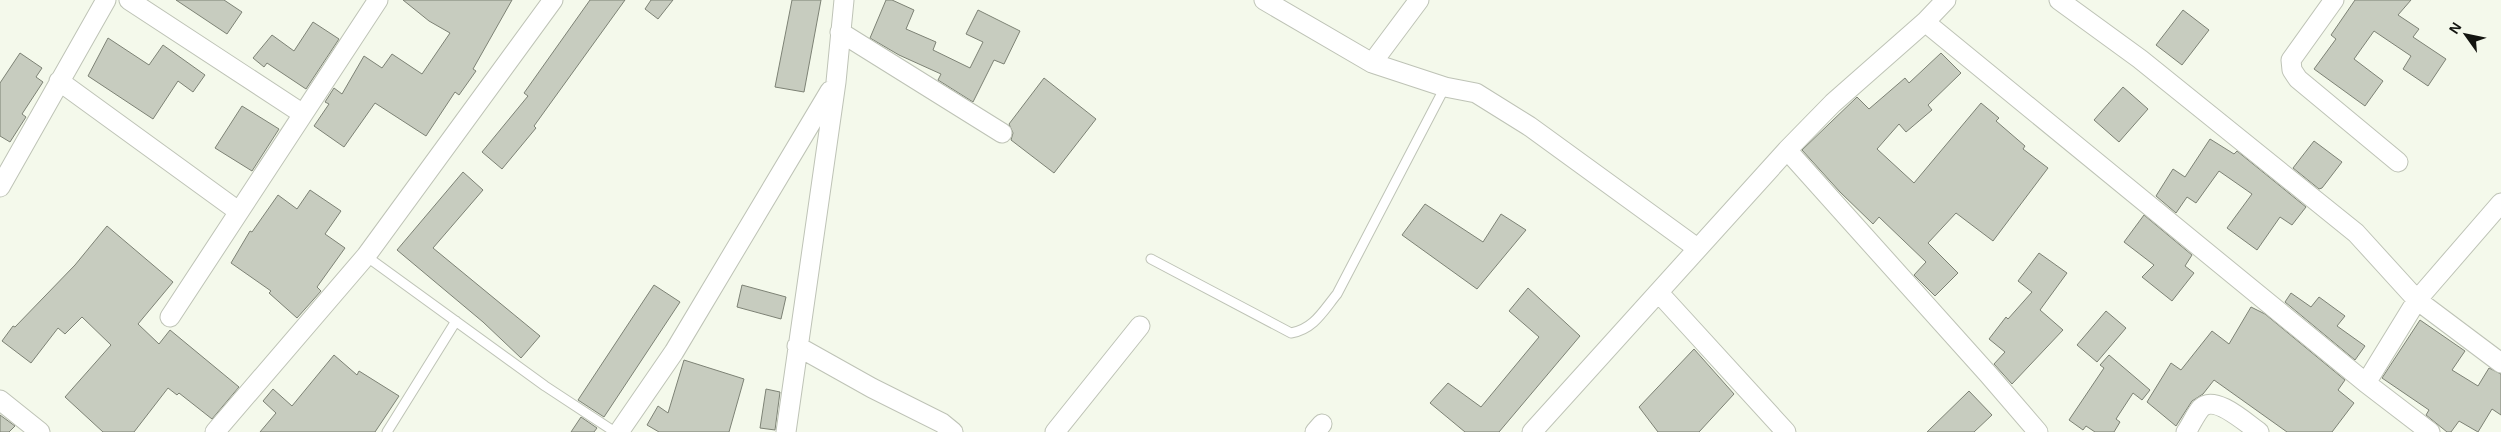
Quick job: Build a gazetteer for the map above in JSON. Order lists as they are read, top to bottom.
{
  "north": "top left"
}
